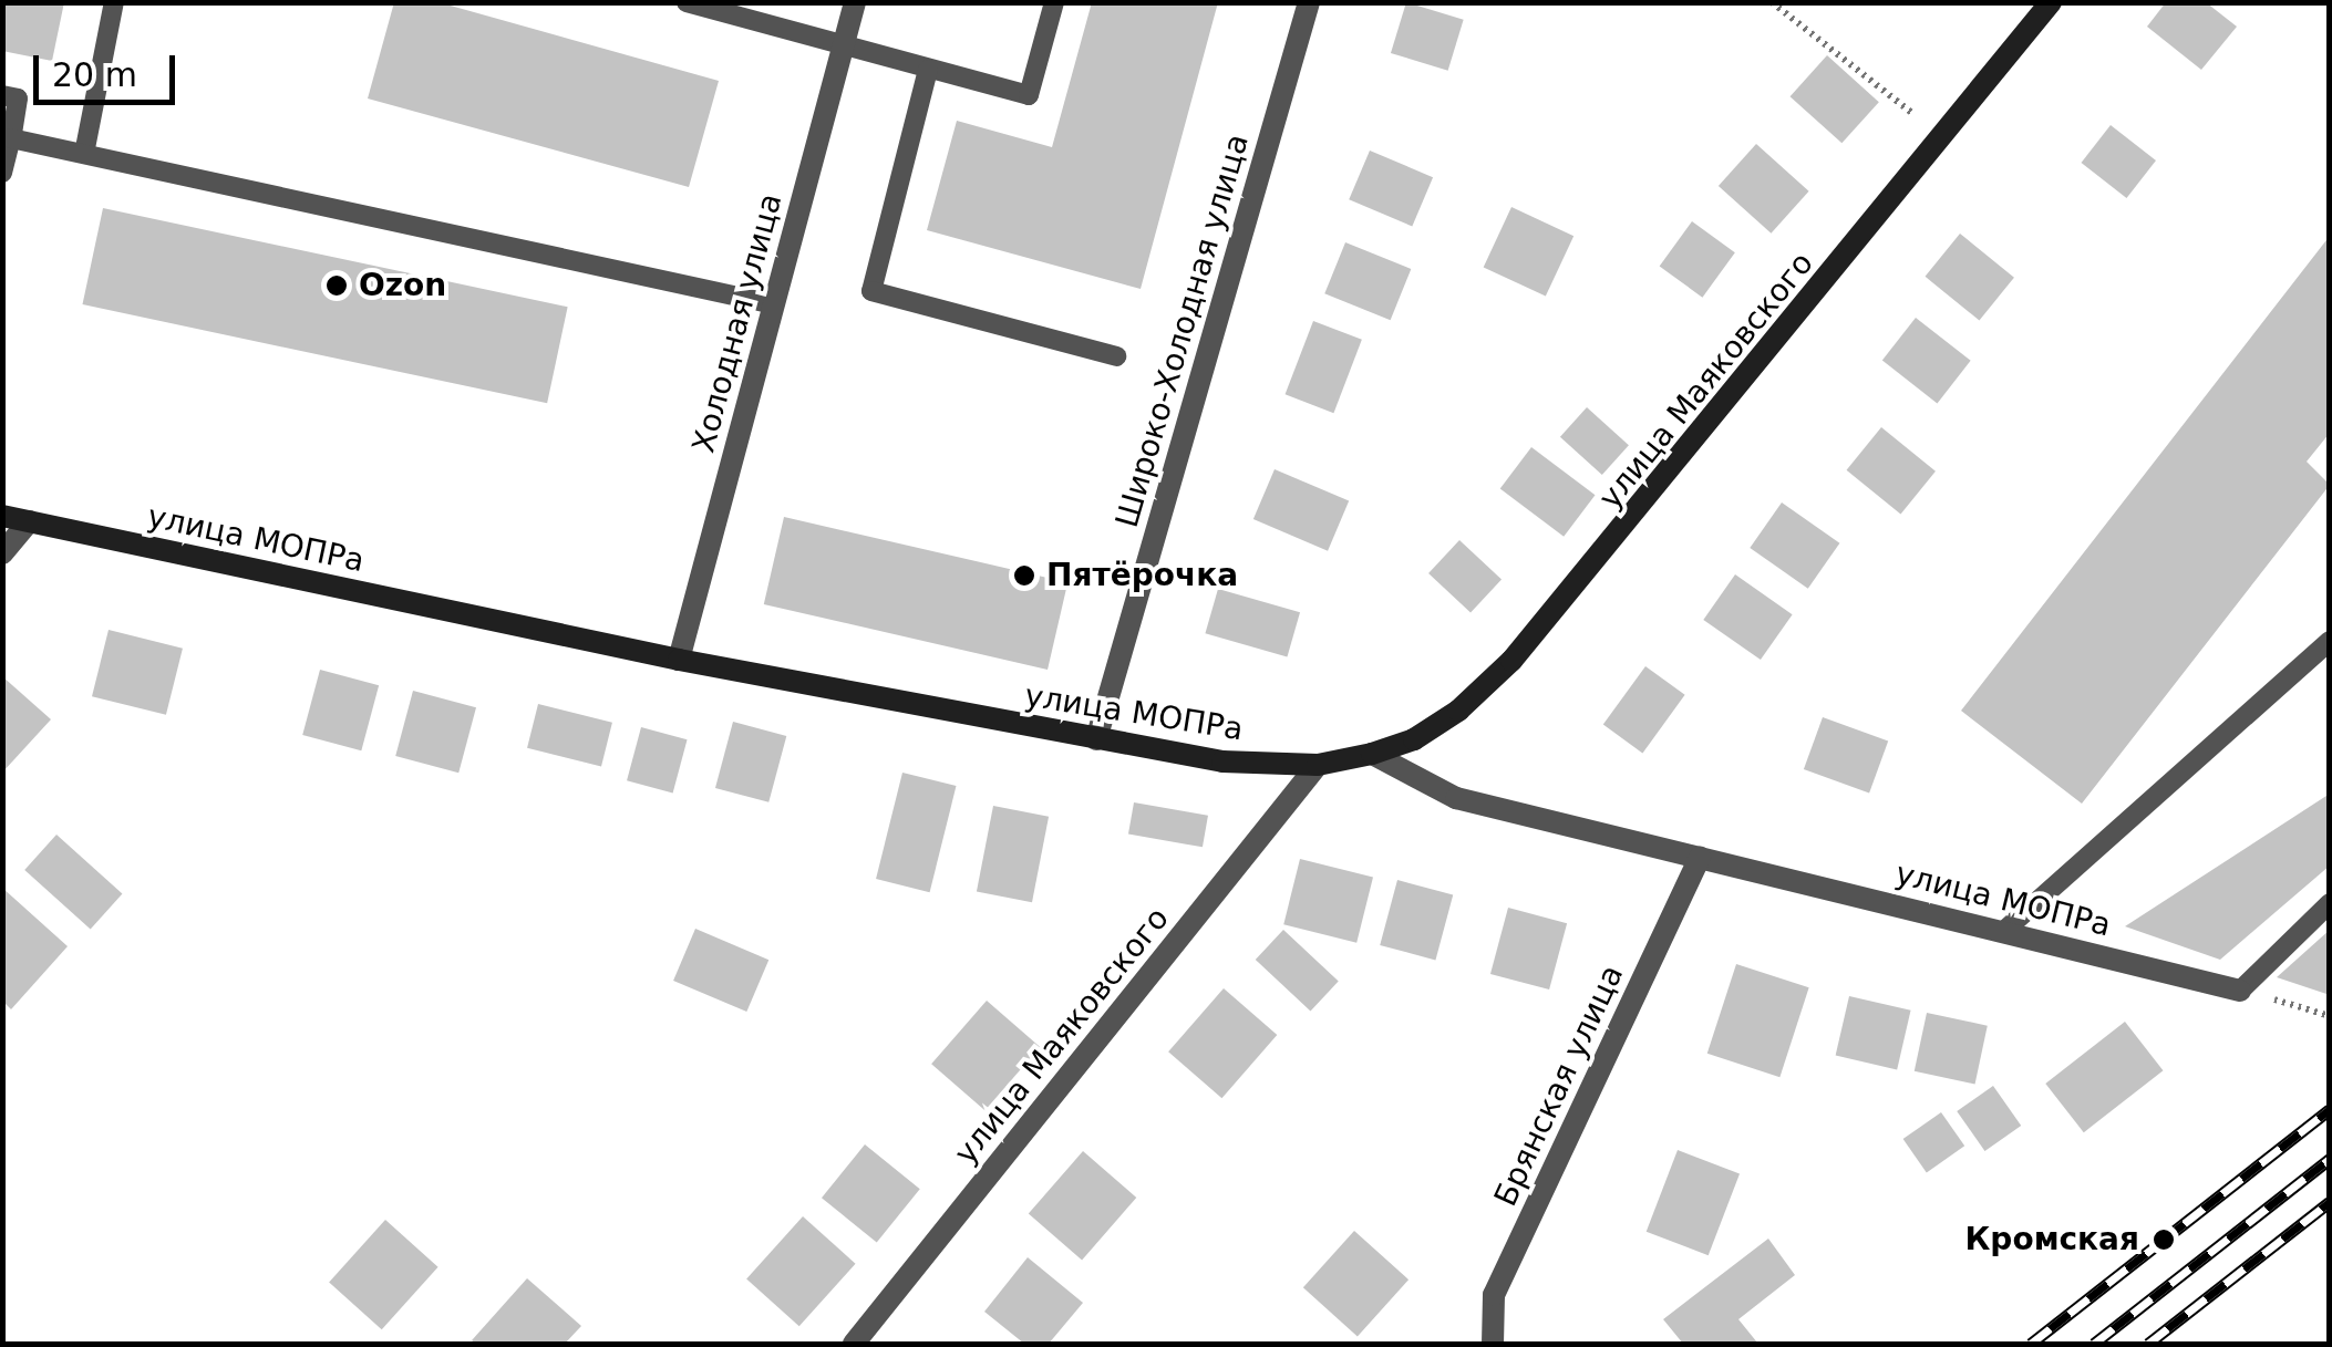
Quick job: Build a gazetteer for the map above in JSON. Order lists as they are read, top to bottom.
{
  "streets": {
    "street": [
      "Холодная улица",
      "Широко-Холодная улица",
      "улица Маяковского",
      "улица МОПРа",
      "Брянская улица"
    ]
  },
  "crossings": [
    ["Холодная улица", "улица МОПРа"],
    ["Широко-Холодная улица", "улица МОПРа"],
    ["улица Маяковского", "улица МОПРа"],
    ["улица МОПРа", "Брянская улица"]
  ],
  "places": ["Ozon", "Пятёрочка", "Кромская"],
  "scale_bar": "20 m"
}
